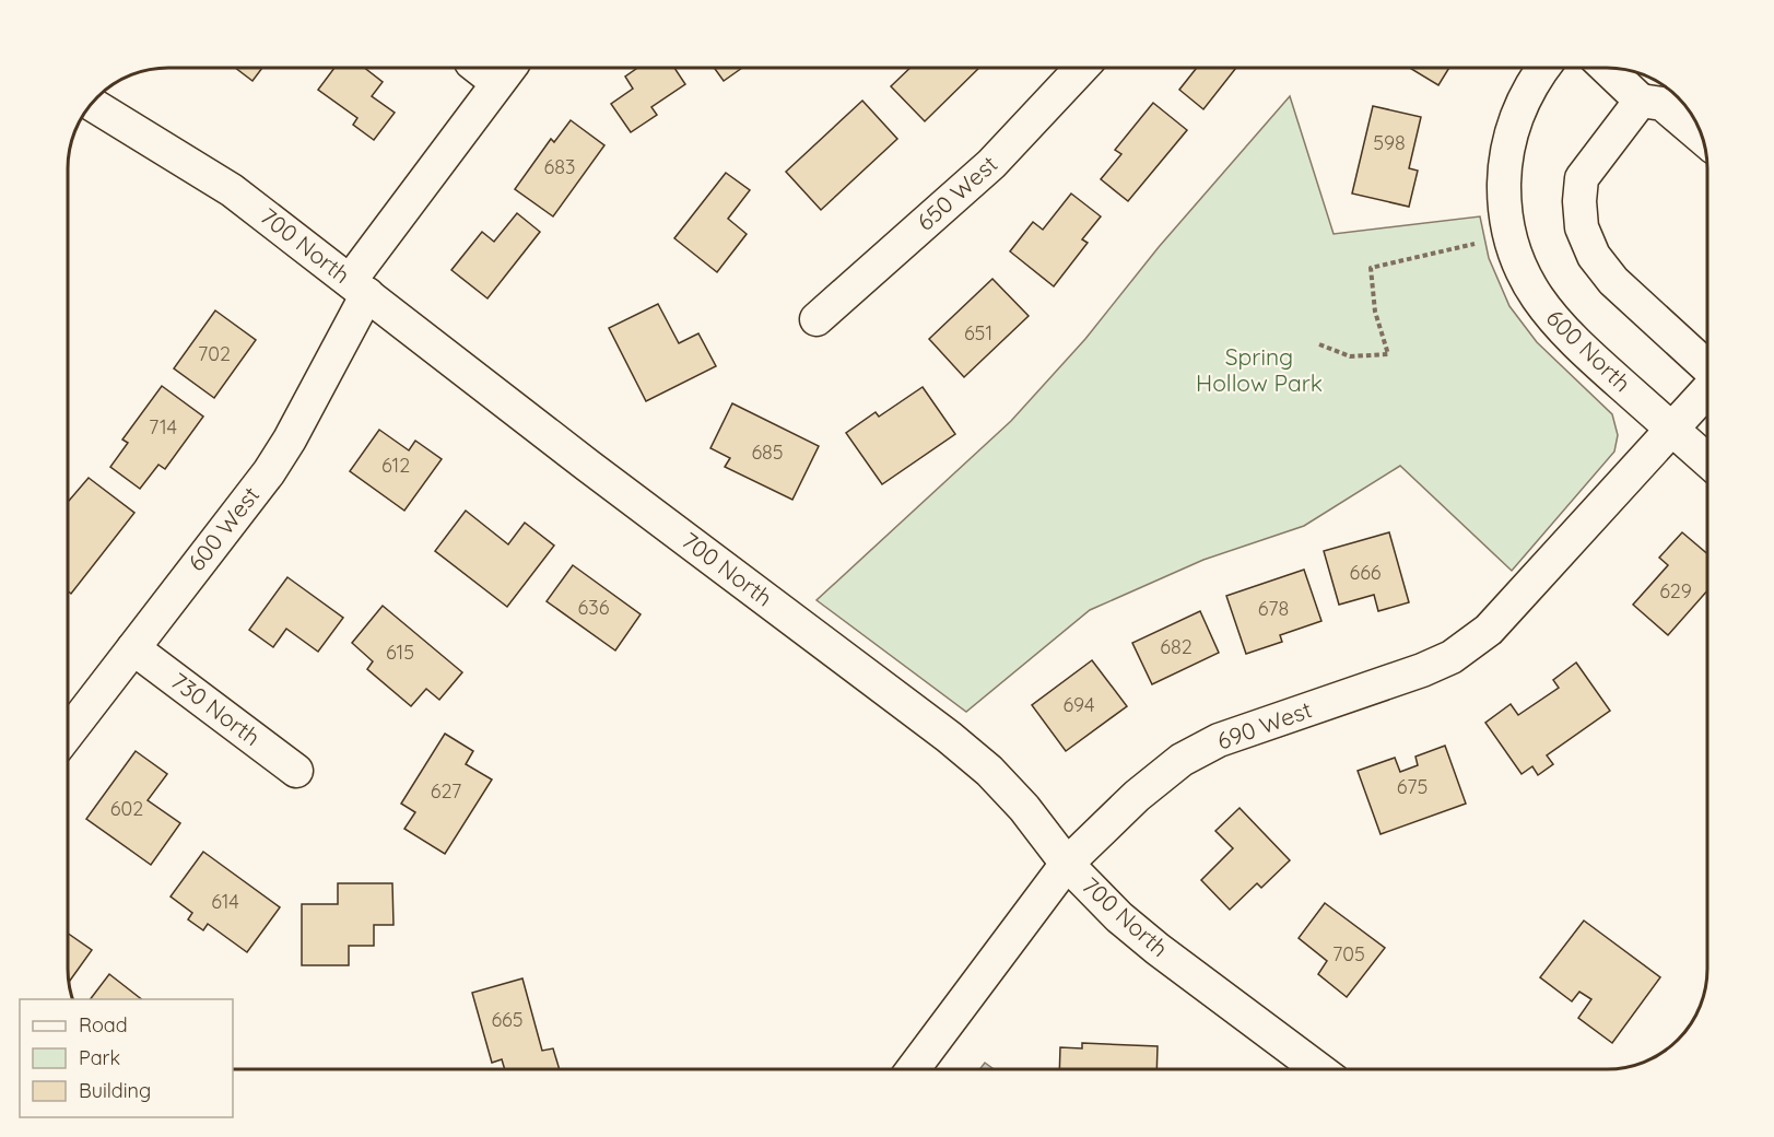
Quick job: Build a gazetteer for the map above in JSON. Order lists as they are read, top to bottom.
{
  "streets": {
    "street": [
      "650 West",
      "700 North",
      "600 North",
      "600 West",
      "730 North",
      "690 West"
    ]
  },
  "crossings": [
    ["700 North", "600 West"],
    ["700 North", "690 West"],
    ["600 North", "690 West"],
    ["600 West", "730 North"]
  ],
  "parks": ["Spring Hollow Park"],
  "house_numbers": [
    "598",
    "683",
    "651",
    "702",
    "714",
    "685",
    "612",
    "666",
    "629",
    "636",
    "678",
    "682",
    "615",
    "694",
    "675",
    "627",
    "602",
    "614",
    "705",
    "665"
  ],
  "legend": ["Road", "Park", "Building"]
}
